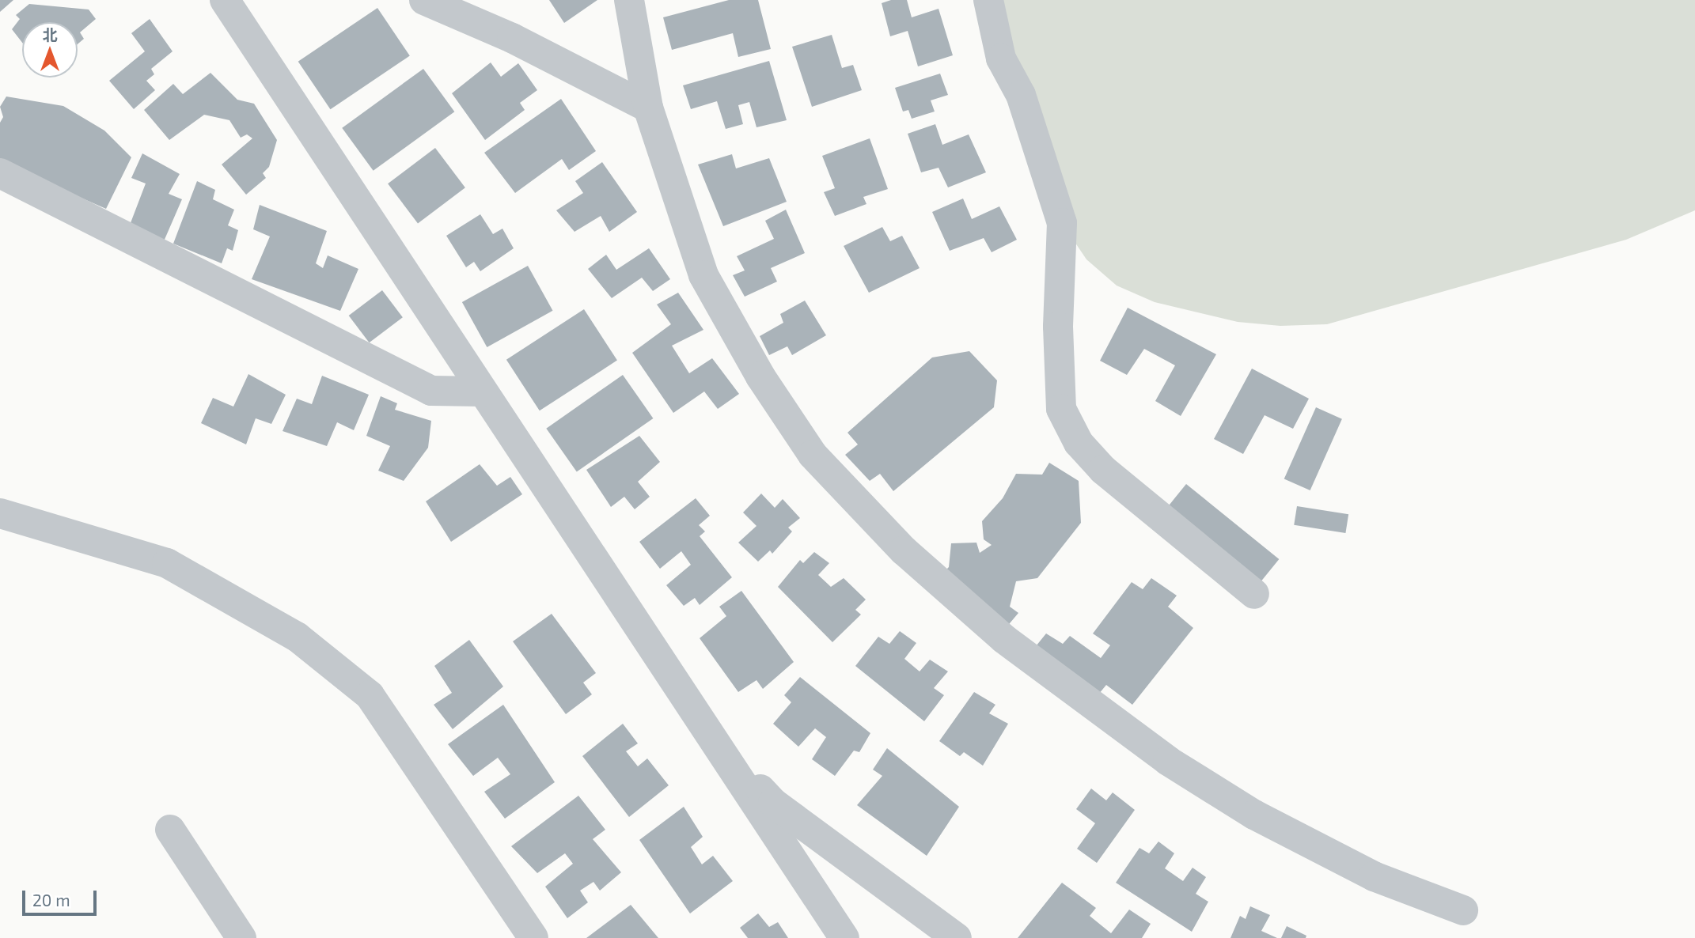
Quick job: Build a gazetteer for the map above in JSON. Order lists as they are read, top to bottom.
{
  "scale_bar": "20 m",
  "north": "top"
}
